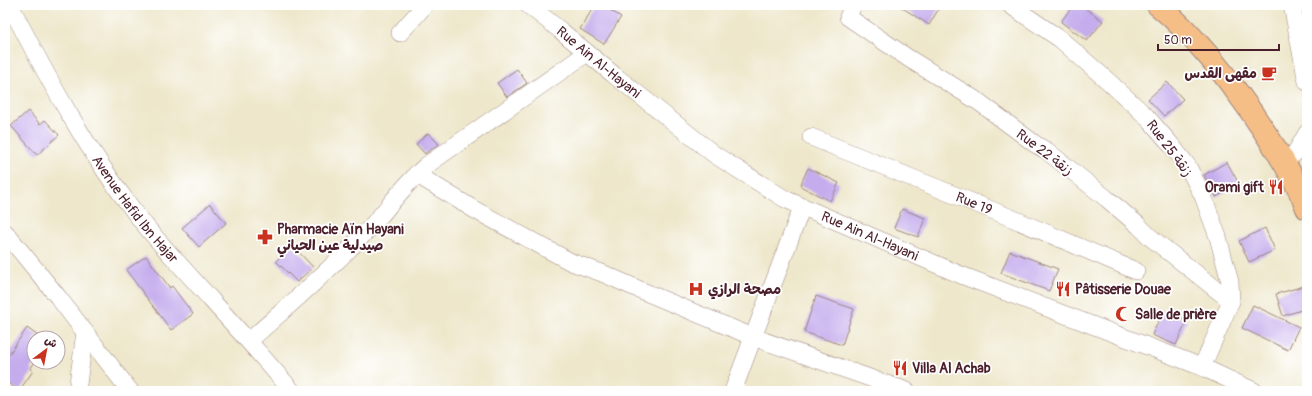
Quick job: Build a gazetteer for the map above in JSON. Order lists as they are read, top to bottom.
{
  "streets": {
    "street": [
      "Rue Ain Al-Hayani",
      "Rue 25 زنقة",
      "Rue 22 زنقة",
      "Rue 19",
      "Avenue Hafid Ibn Hajar"
    ]
  },
  "crossings": [
    ["Rue Ain Al-Hayani", "Rue 25 زنقة"],
    ["Rue 25 زنقة", "Rue 22 زنقة"]
  ],
  "places": {
    "cafe": ["مقهى القدس"],
    "restaurant": ["Orami gift", "Pâtisserie Douae", "Villa Al Achab"],
    "pharmacy": ["Pharmacie Aïn Hayani صيدلية عين الحياني"],
    "hospital": ["مصحة الرازي"],
    "mosque": ["Salle de prière"]
  },
  "scale_bar": "50 m",
  "north": "top right"
}
